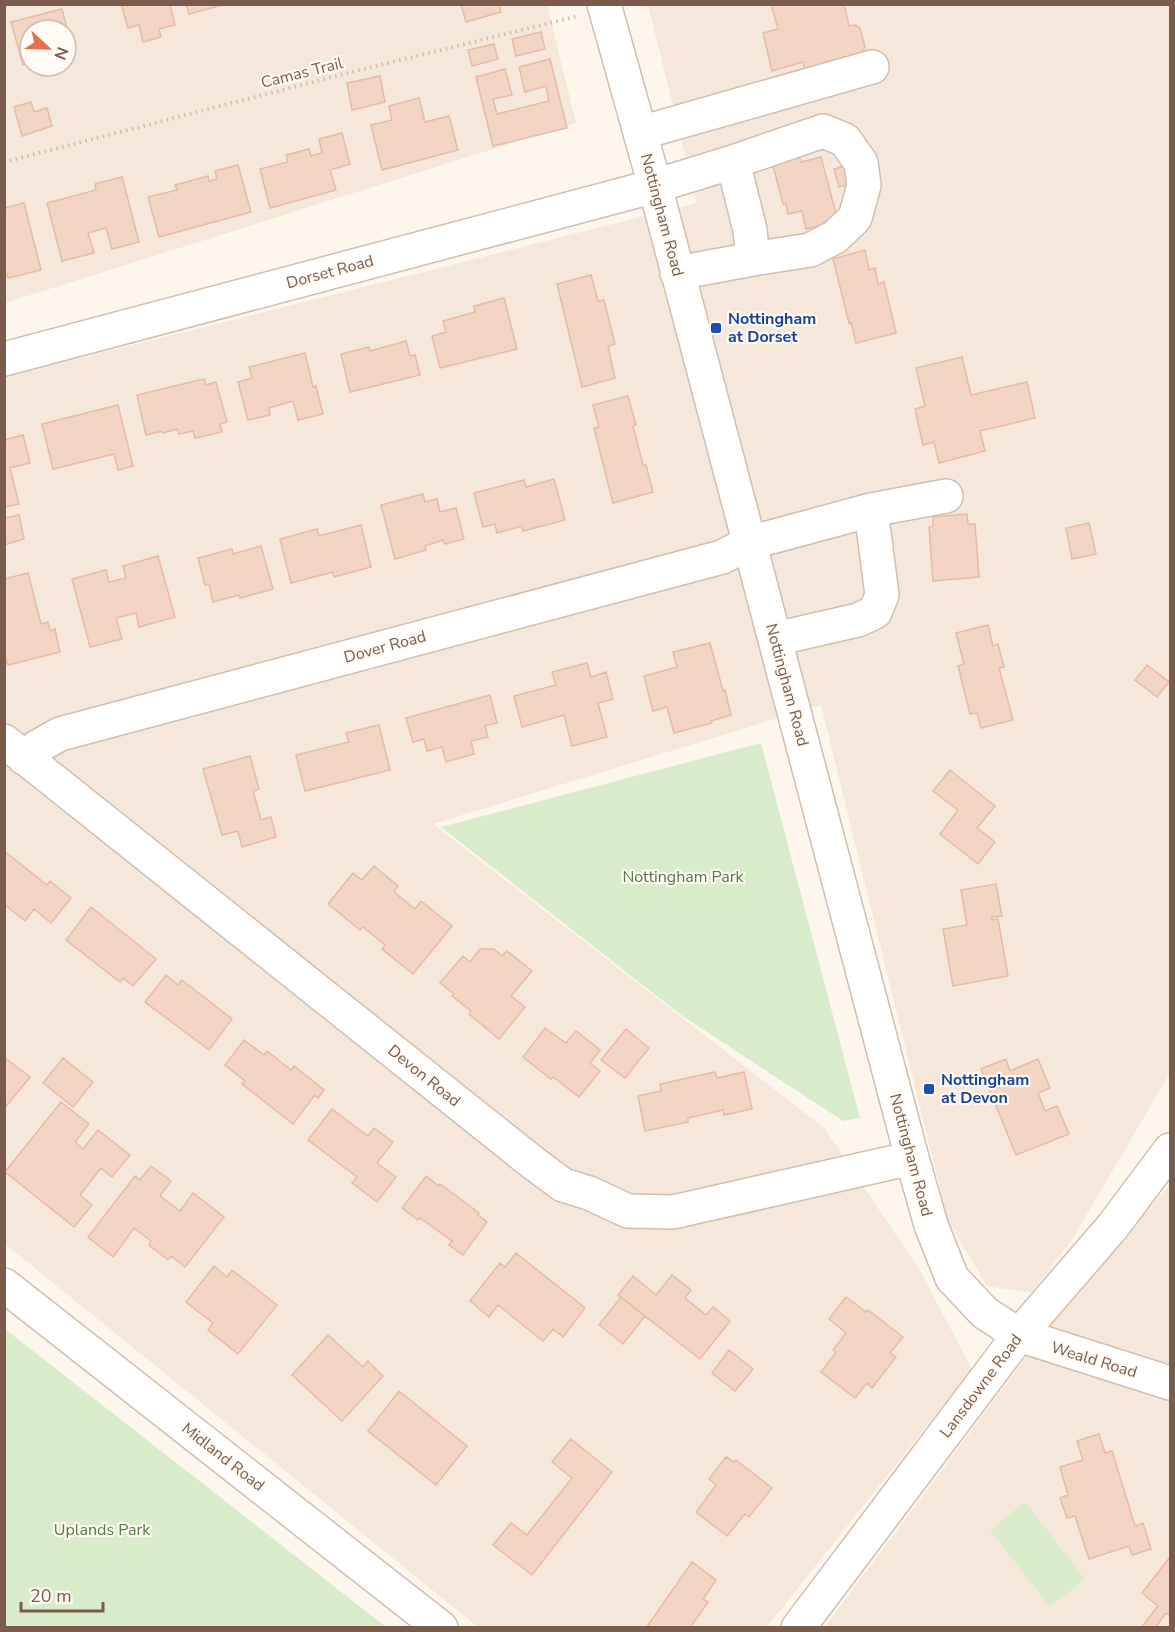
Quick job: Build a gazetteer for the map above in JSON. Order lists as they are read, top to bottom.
{
  "streets": {
    "street": [
      "Nottingham Road",
      "Dorset Road",
      "Dover Road",
      "Devon Road",
      "Weald Road",
      "Lansdowne Road",
      "Midland Road"
    ],
    "path": ["Camas Trail"]
  },
  "crossings": [
    ["Camas Trail", "Nottingham Road"],
    ["Nottingham Road", "Dorset Road"],
    ["Nottingham Road", "Dover Road"],
    ["Nottingham Road", "Devon Road"],
    ["Nottingham Road", "Weald Road"],
    ["Nottingham Road", "Lansdowne Road"],
    ["Dover Road", "Devon Road"],
    ["Weald Road", "Lansdowne Road"]
  ],
  "parks": ["Nottingham Park", "Uplands Park"],
  "places": {
    "transit": ["Nottingham at Dorset", "Nottingham at Devon"]
  },
  "scale_bar": "20 m",
  "north": "right"
}
